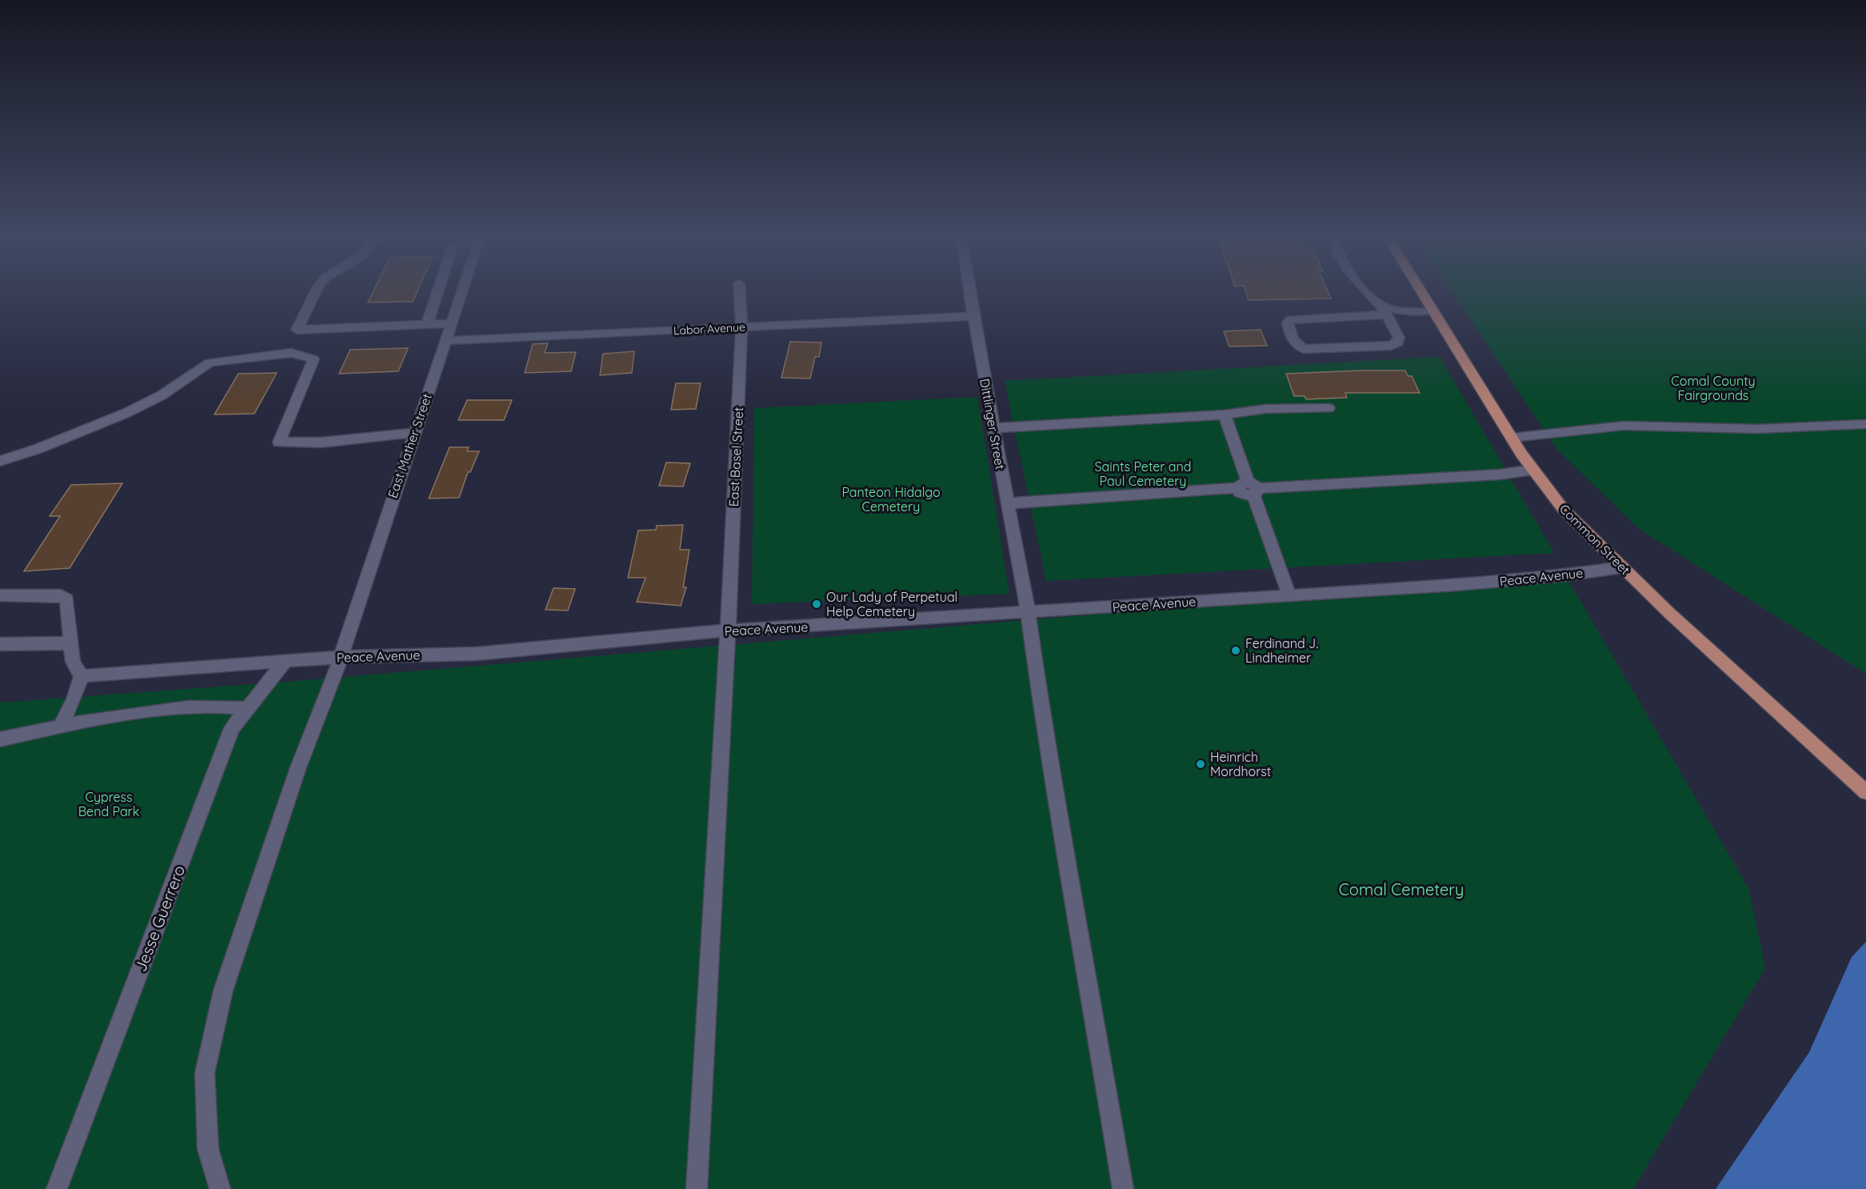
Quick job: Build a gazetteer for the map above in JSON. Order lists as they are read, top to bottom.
{
  "streets": {
    "main road": ["Common Street"],
    "street": [
      "Labor Avenue",
      "Dittlinger Street",
      "East Mather Street",
      "East Basel Street",
      "Peace Avenue",
      "Jesse Guerrero"
    ]
  },
  "crossings": [
    ["Labor Avenue", "Dittlinger Street"],
    ["Labor Avenue", "East Mather Street"],
    ["Labor Avenue", "East Basel Street"],
    ["Dittlinger Street", "Peace Avenue"],
    ["East Mather Street", "Peace Avenue"],
    ["East Basel Street", "Peace Avenue"],
    ["Common Street", "Peace Avenue"],
    ["Peace Avenue", "Jesse Guerrero"]
  ],
  "parks": [
    "Comal County Fairgrounds",
    "Saints Peter and Paul Cemetery",
    "Panteon Hidalgo Cemetery",
    "Cypress Bend Park",
    "Comal Cemetery"
  ],
  "places": ["Our Lady of Perpetual Help Cemetery", "Ferdinand J. Lindheimer", "Heinrich Mordhorst"]
}
